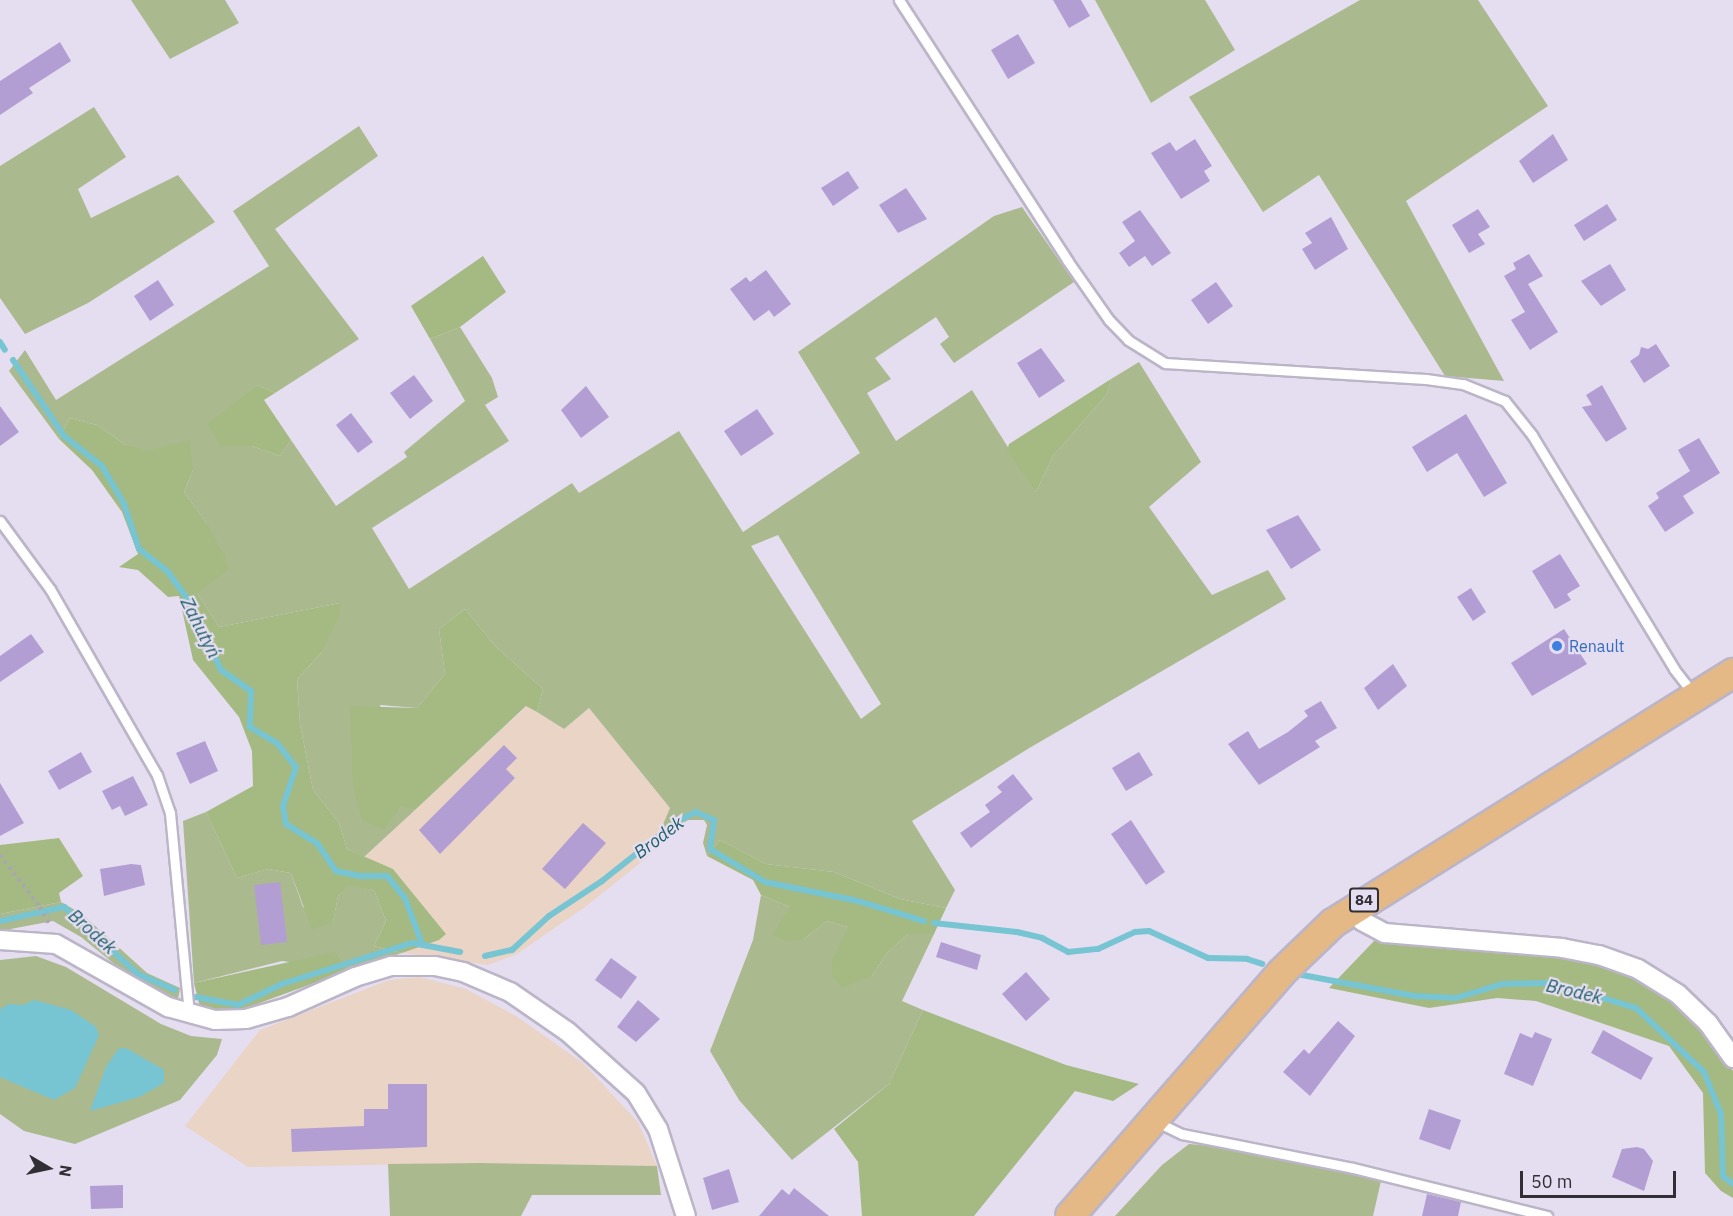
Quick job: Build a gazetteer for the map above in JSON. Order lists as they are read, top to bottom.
{
  "streets": {
    "main road": ["84"]
  },
  "water": ["Zahutyń", "Brodek"],
  "places": ["Renault"],
  "scale_bar": "50 m",
  "north": "right"
}
